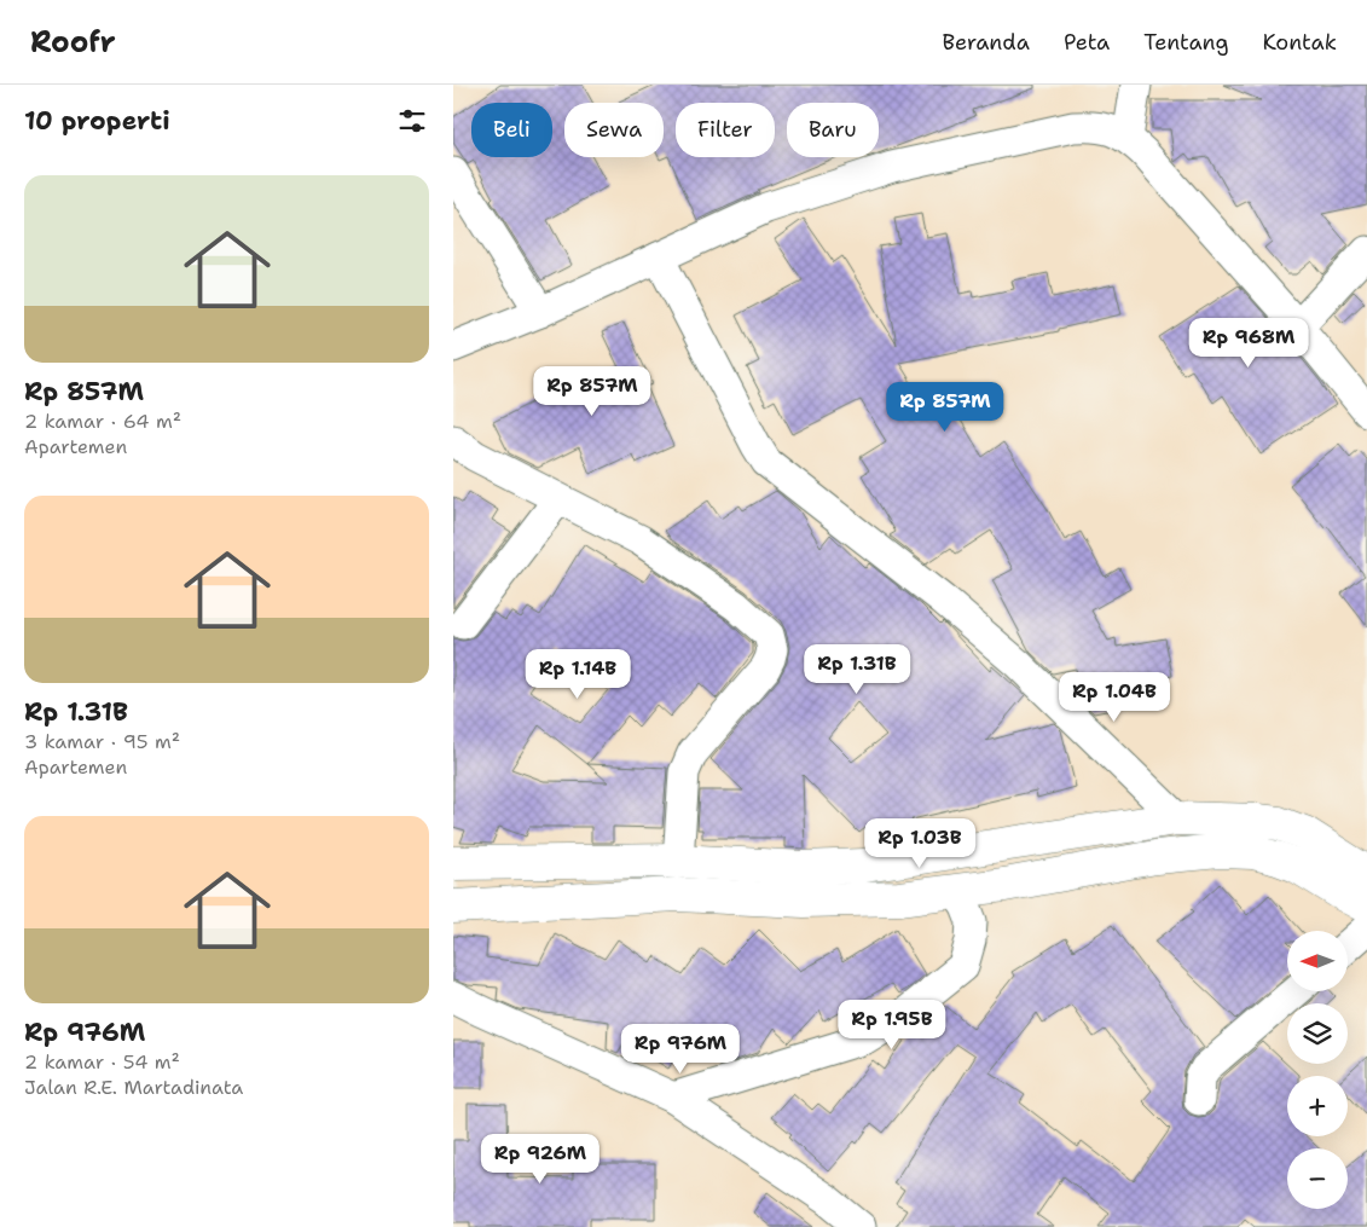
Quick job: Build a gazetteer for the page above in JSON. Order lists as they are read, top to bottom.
{
  "north": "left",
  "page": {
    "header": "Roofr",
    "nav": [
      "Beranda",
      "Peta",
      "Tentang",
      "Kontak"
    ],
    "heading": "10 properti",
    "chip": [
      "Beli",
      "Sewa",
      "Filter",
      "Baru"
    ],
    "list": [
      {
        "name": "Rp 857M",
        "note": "2 kamar · 64 m² · Apartemen"
      },
      {
        "name": "Rp 1.31B",
        "note": "3 kamar · 95 m² · Apartemen"
      },
      {
        "name": "Rp 976M",
        "note": "2 kamar · 54 m² · Jalan R.E. Martadinata"
      }
    ],
    "price": [
      "Rp 968M",
      "Rp 857M",
      "Rp 857M",
      "Rp 1.31B",
      "Rp 1.14B",
      "Rp 1.04B",
      "Rp 1.03B",
      "Rp 1.95B",
      "Rp 976M",
      "Rp 926M"
    ],
    "map_buttons": ["+", "−"]
  }
}
